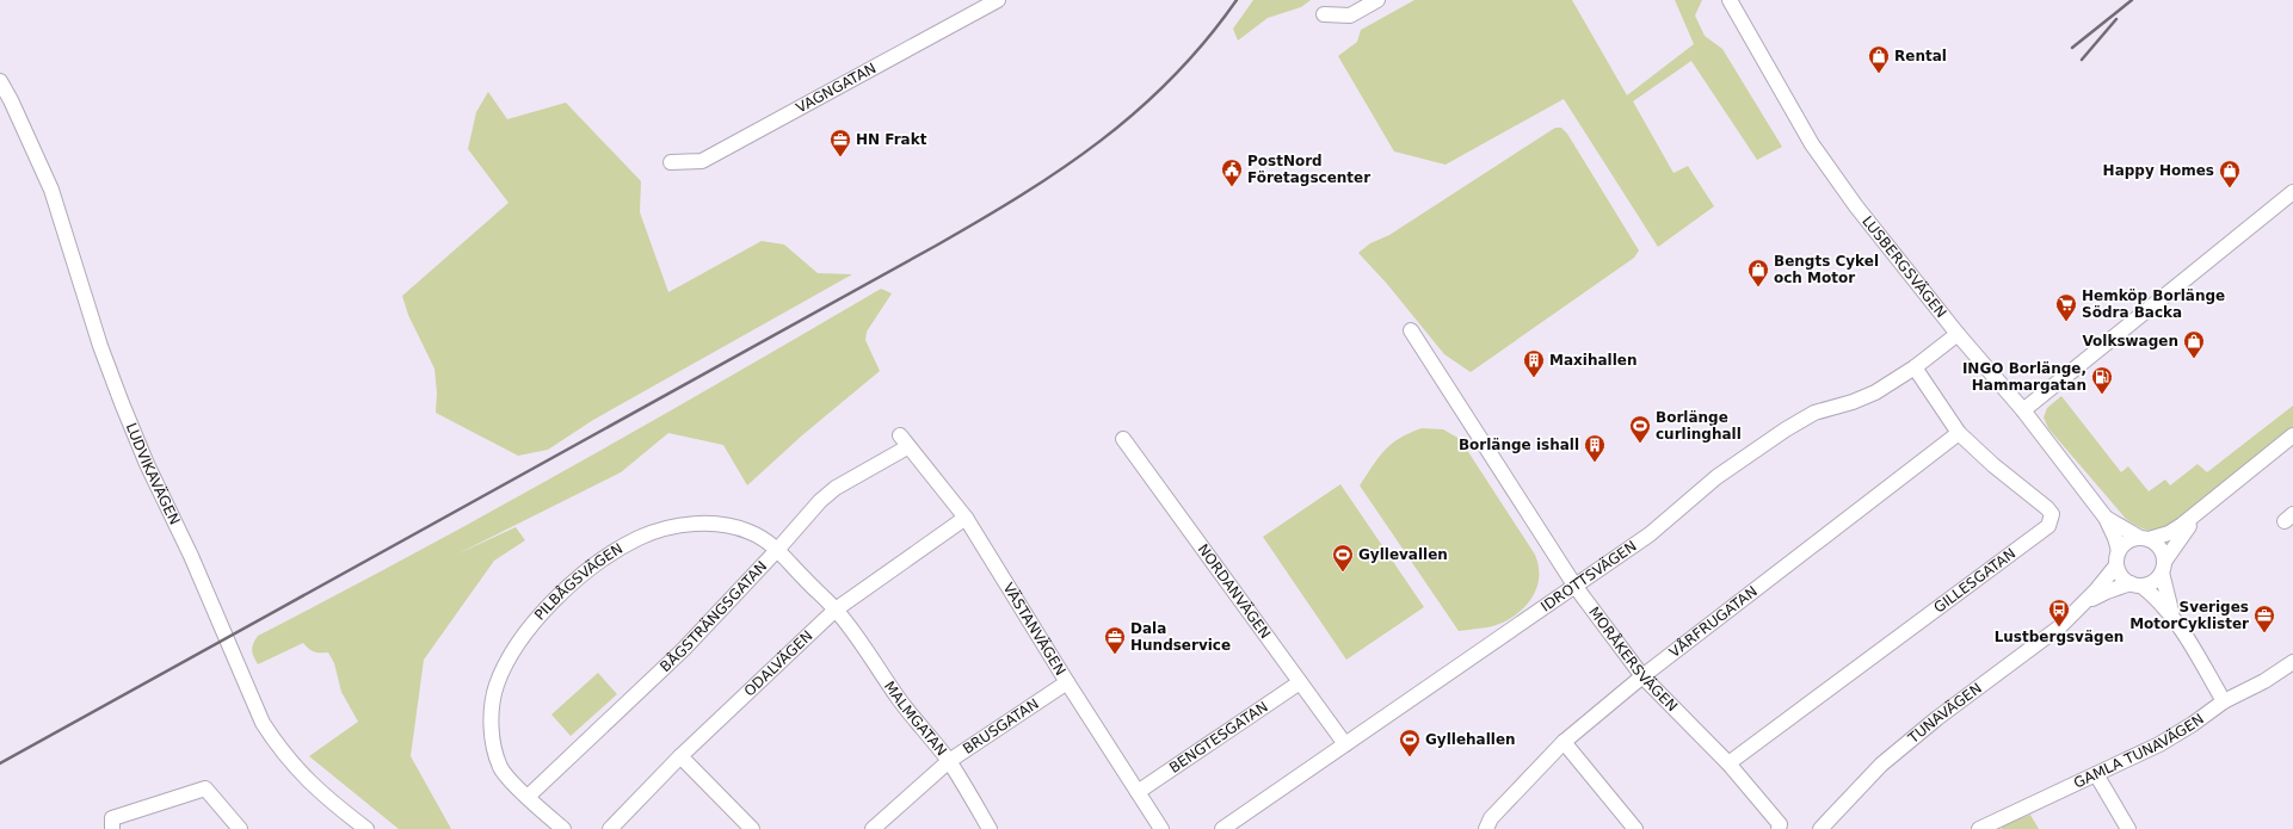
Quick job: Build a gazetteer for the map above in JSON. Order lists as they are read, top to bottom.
{
  "streets": {
    "street": [
      "VAGNGATAN",
      "LUSBERGSVÄGEN",
      "LUDVIKAVÄGEN",
      "IDROTTSVÄGEN",
      "GILLESGATAN",
      "PILBÅGSVÄGEN",
      "NORDANVÄGEN",
      "BÅGSTRÄNGSGATAN",
      "VÅRFRUGATAN",
      "VÄSTANVÄGEN",
      "MORÅKERSVÄGEN",
      "ODALVÄGEN",
      "TUNAVÄGEN",
      "MALMGATAN",
      "BRUSGATAN",
      "BENGTESGATAN",
      "GAMLA TUNAVÄGEN"
    ]
  },
  "crossings": [
    ["LUSBERGSVÄGEN", "IDROTTSVÄGEN"],
    ["LUSBERGSVÄGEN", "TUNAVÄGEN"],
    ["IDROTTSVÄGEN", "GILLESGATAN"],
    ["IDROTTSVÄGEN", "NORDANVÄGEN"],
    ["IDROTTSVÄGEN", "MORÅKERSVÄGEN"],
    ["GILLESGATAN", "VÅRFRUGATAN"],
    ["GILLESGATAN", "MORÅKERSVÄGEN"],
    ["PILBÅGSVÄGEN", "BÅGSTRÄNGSGATAN"],
    ["PILBÅGSVÄGEN", "ODALVÄGEN"],
    ["PILBÅGSVÄGEN", "MALMGATAN"],
    ["NORDANVÄGEN", "BENGTESGATAN"],
    ["BÅGSTRÄNGSGATAN", "VÄSTANVÄGEN"],
    ["VÅRFRUGATAN", "MORÅKERSVÄGEN"],
    ["VÄSTANVÄGEN", "ODALVÄGEN"],
    ["VÄSTANVÄGEN", "BRUSGATAN"],
    ["VÄSTANVÄGEN", "BENGTESGATAN"],
    ["ODALVÄGEN", "MALMGATAN"],
    ["MALMGATAN", "BRUSGATAN"]
  ],
  "places": {
    "shop": [
      "Rental",
      "Happy Homes",
      "Bengts Cykel och Motor",
      "Volkswagen"
    ],
    "office": ["HN Frakt", "Sveriges MotorCyklister", "Dala Hundservice"],
    "public building": ["PostNord Företagscenter"],
    "supermarket": ["Hemköp Borlänge Södra Backa"],
    "building": ["Maxihallen", "Borlänge ishall"],
    "fuel station": ["INGO Borlänge, Hammargatan"],
    "sports": ["Borlänge curlinghall", "Gyllevallen", "Gyllehallen"],
    "bus stop": ["Lustbergsvägen"]
  }
}
